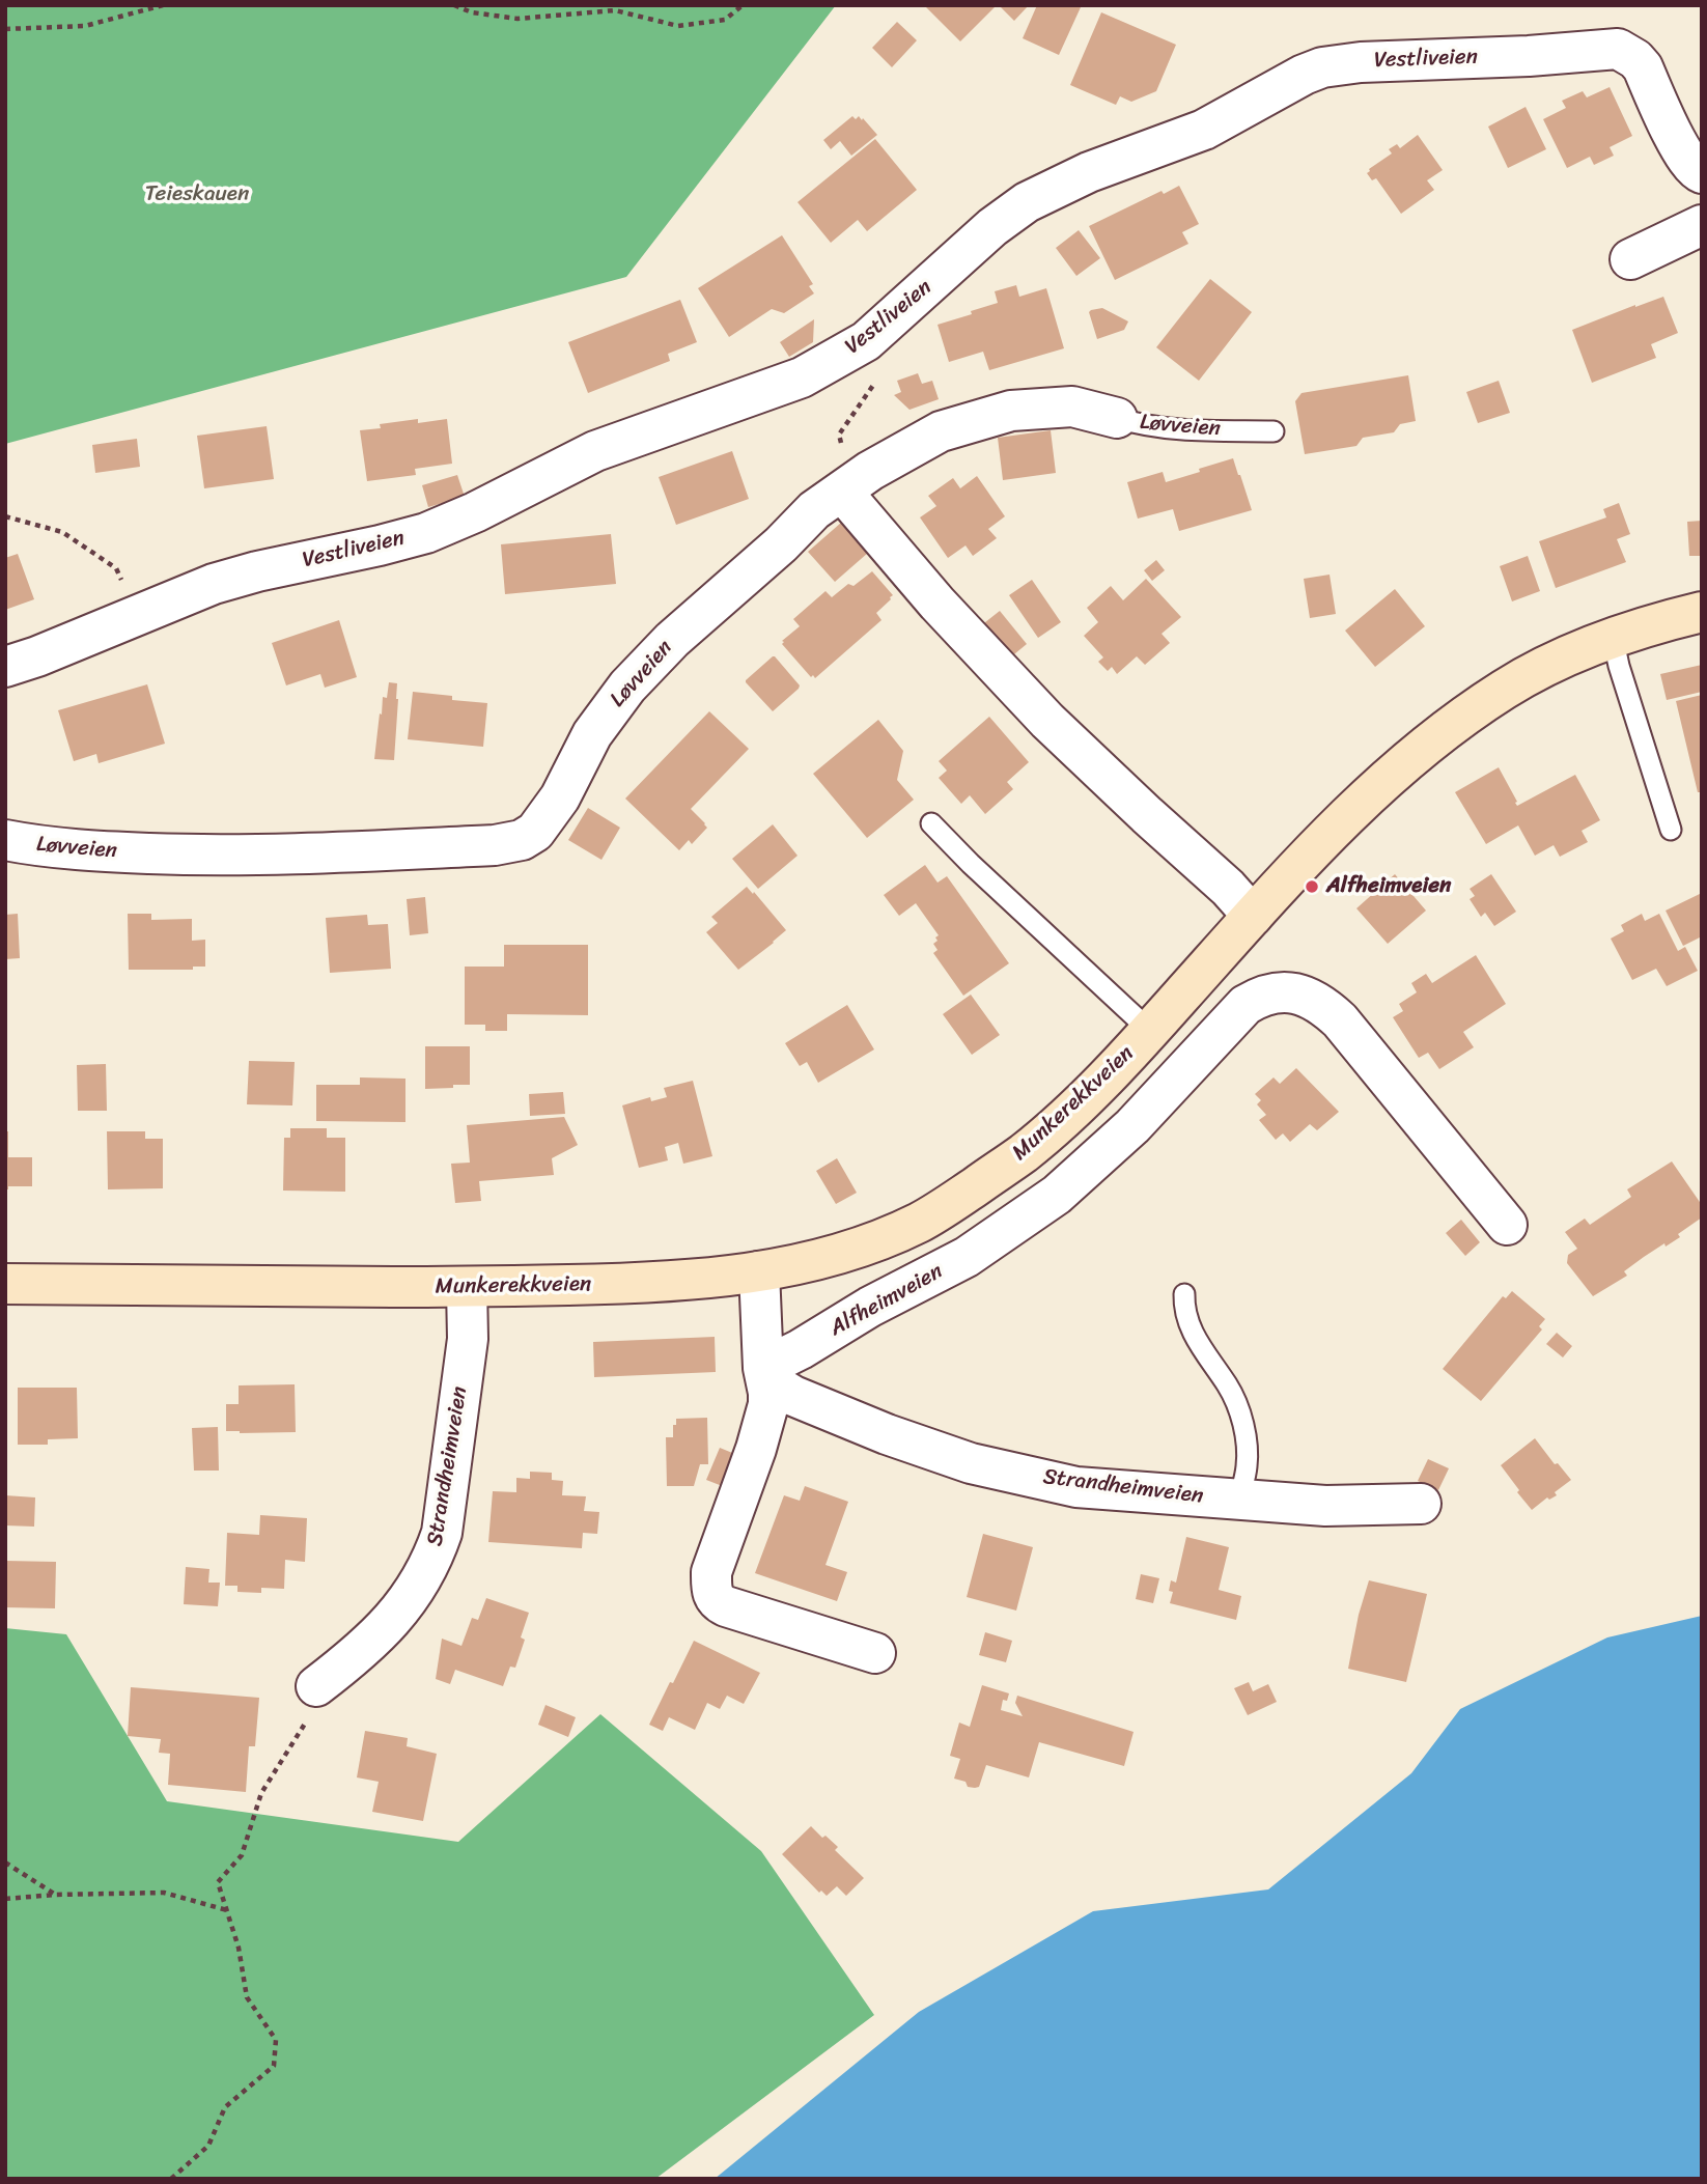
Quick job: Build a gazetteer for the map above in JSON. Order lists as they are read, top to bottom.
{
  "streets": {
    "main road": ["Munkerekkveien"],
    "street": [
      "Vestliveien",
      "Løvveien",
      "Alfheimveien",
      "Strandheimveien"
    ]
  },
  "crossings": [
    ["Munkerekkveien", "Strandheimveien"],
    ["Alfheimveien", "Strandheimveien"]
  ],
  "parks": ["Teieskauen"],
  "places": ["Alfheimveien"]
}
